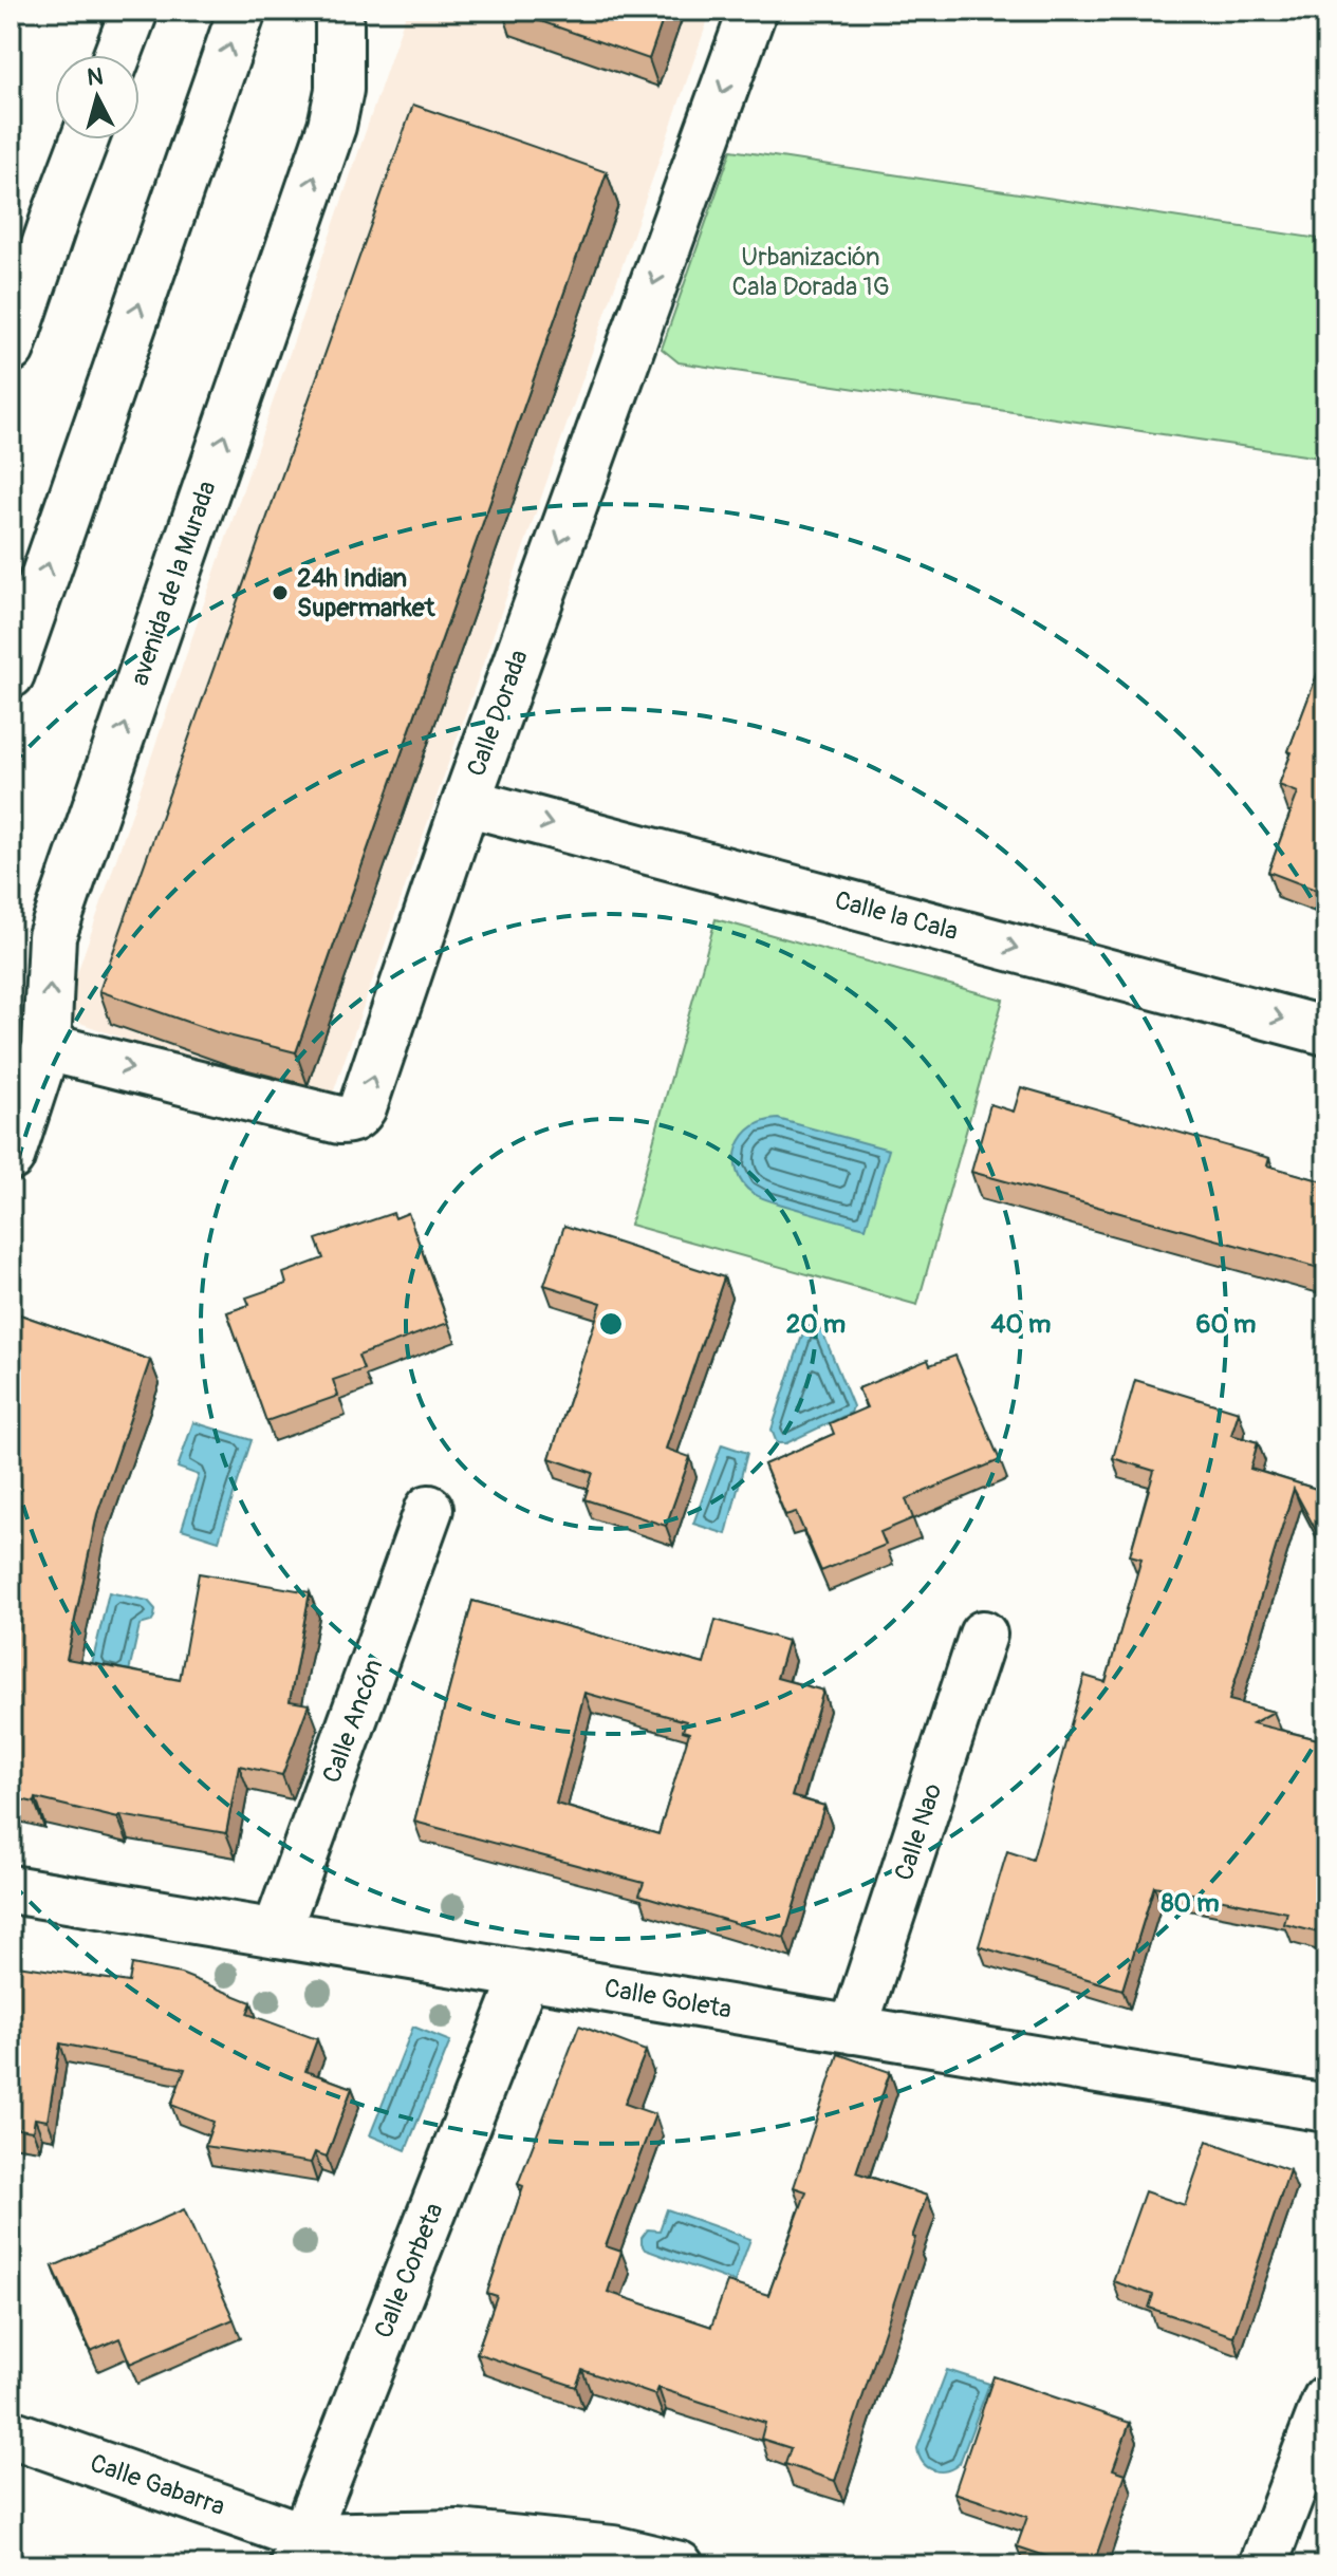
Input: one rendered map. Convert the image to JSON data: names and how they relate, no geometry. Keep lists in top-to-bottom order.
{
  "streets": {
    "main road": [
      "avenida de la Murada",
      "Calle Dorada",
      "Calle la Cala",
      "Calle Ancón",
      "Calle Nao",
      "Calle Goleta",
      "Calle Corbeta",
      "Calle Gabarra"
    ]
  },
  "crossings": [
    ["avenida de la Murada", "Calle Dorada"],
    ["Calle Dorada", "Calle la Cala"],
    ["Calle Ancón", "Calle Goleta"],
    ["Calle Nao", "Calle Goleta"],
    ["Calle Goleta", "Calle Corbeta"],
    ["Calle Corbeta", "Calle Gabarra"]
  ],
  "one_way": ["Calle la Cala"],
  "parks": ["Urbanización Cala Dorada 1G"],
  "places": ["24h Indian Supermarket"],
  "north": "top",
  "rings": [
    "20 m",
    "40 m",
    "60 m",
    "80 m"
  ]
}
